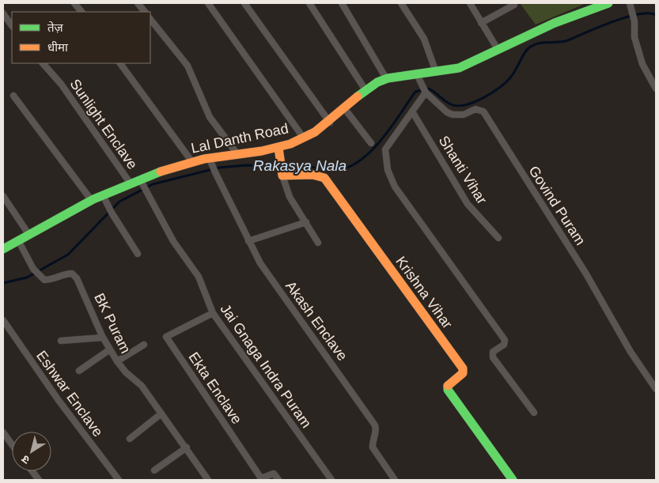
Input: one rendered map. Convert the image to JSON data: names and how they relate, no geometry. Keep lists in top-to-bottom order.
{
  "streets": {
    "street": [
      "Sunlight Enclave",
      "Lal Danth Road",
      "Shanti Vihar",
      "Govind Puram",
      "Krishna Vihar",
      "Akash Enclave",
      "BK Puram",
      "Jai Gnaga Indra Puram",
      "Ekta Enclave",
      "Eshwar Enclave"
    ]
  },
  "crossings": [
    ["Sunlight Enclave", "Lal Danth Road"],
    ["Lal Danth Road", "Govind Puram"],
    ["Lal Danth Road", "Akash Enclave"],
    ["Lal Danth Road", "BK Puram"],
    ["Lal Danth Road", "Jai Gnaga Indra Puram"],
    ["Jai Gnaga Indra Puram", "Ekta Enclave"]
  ],
  "water": ["Rakasya Nala"],
  "legend": ["तेज़", "धीमा"],
  "north": "bottom left"
}
